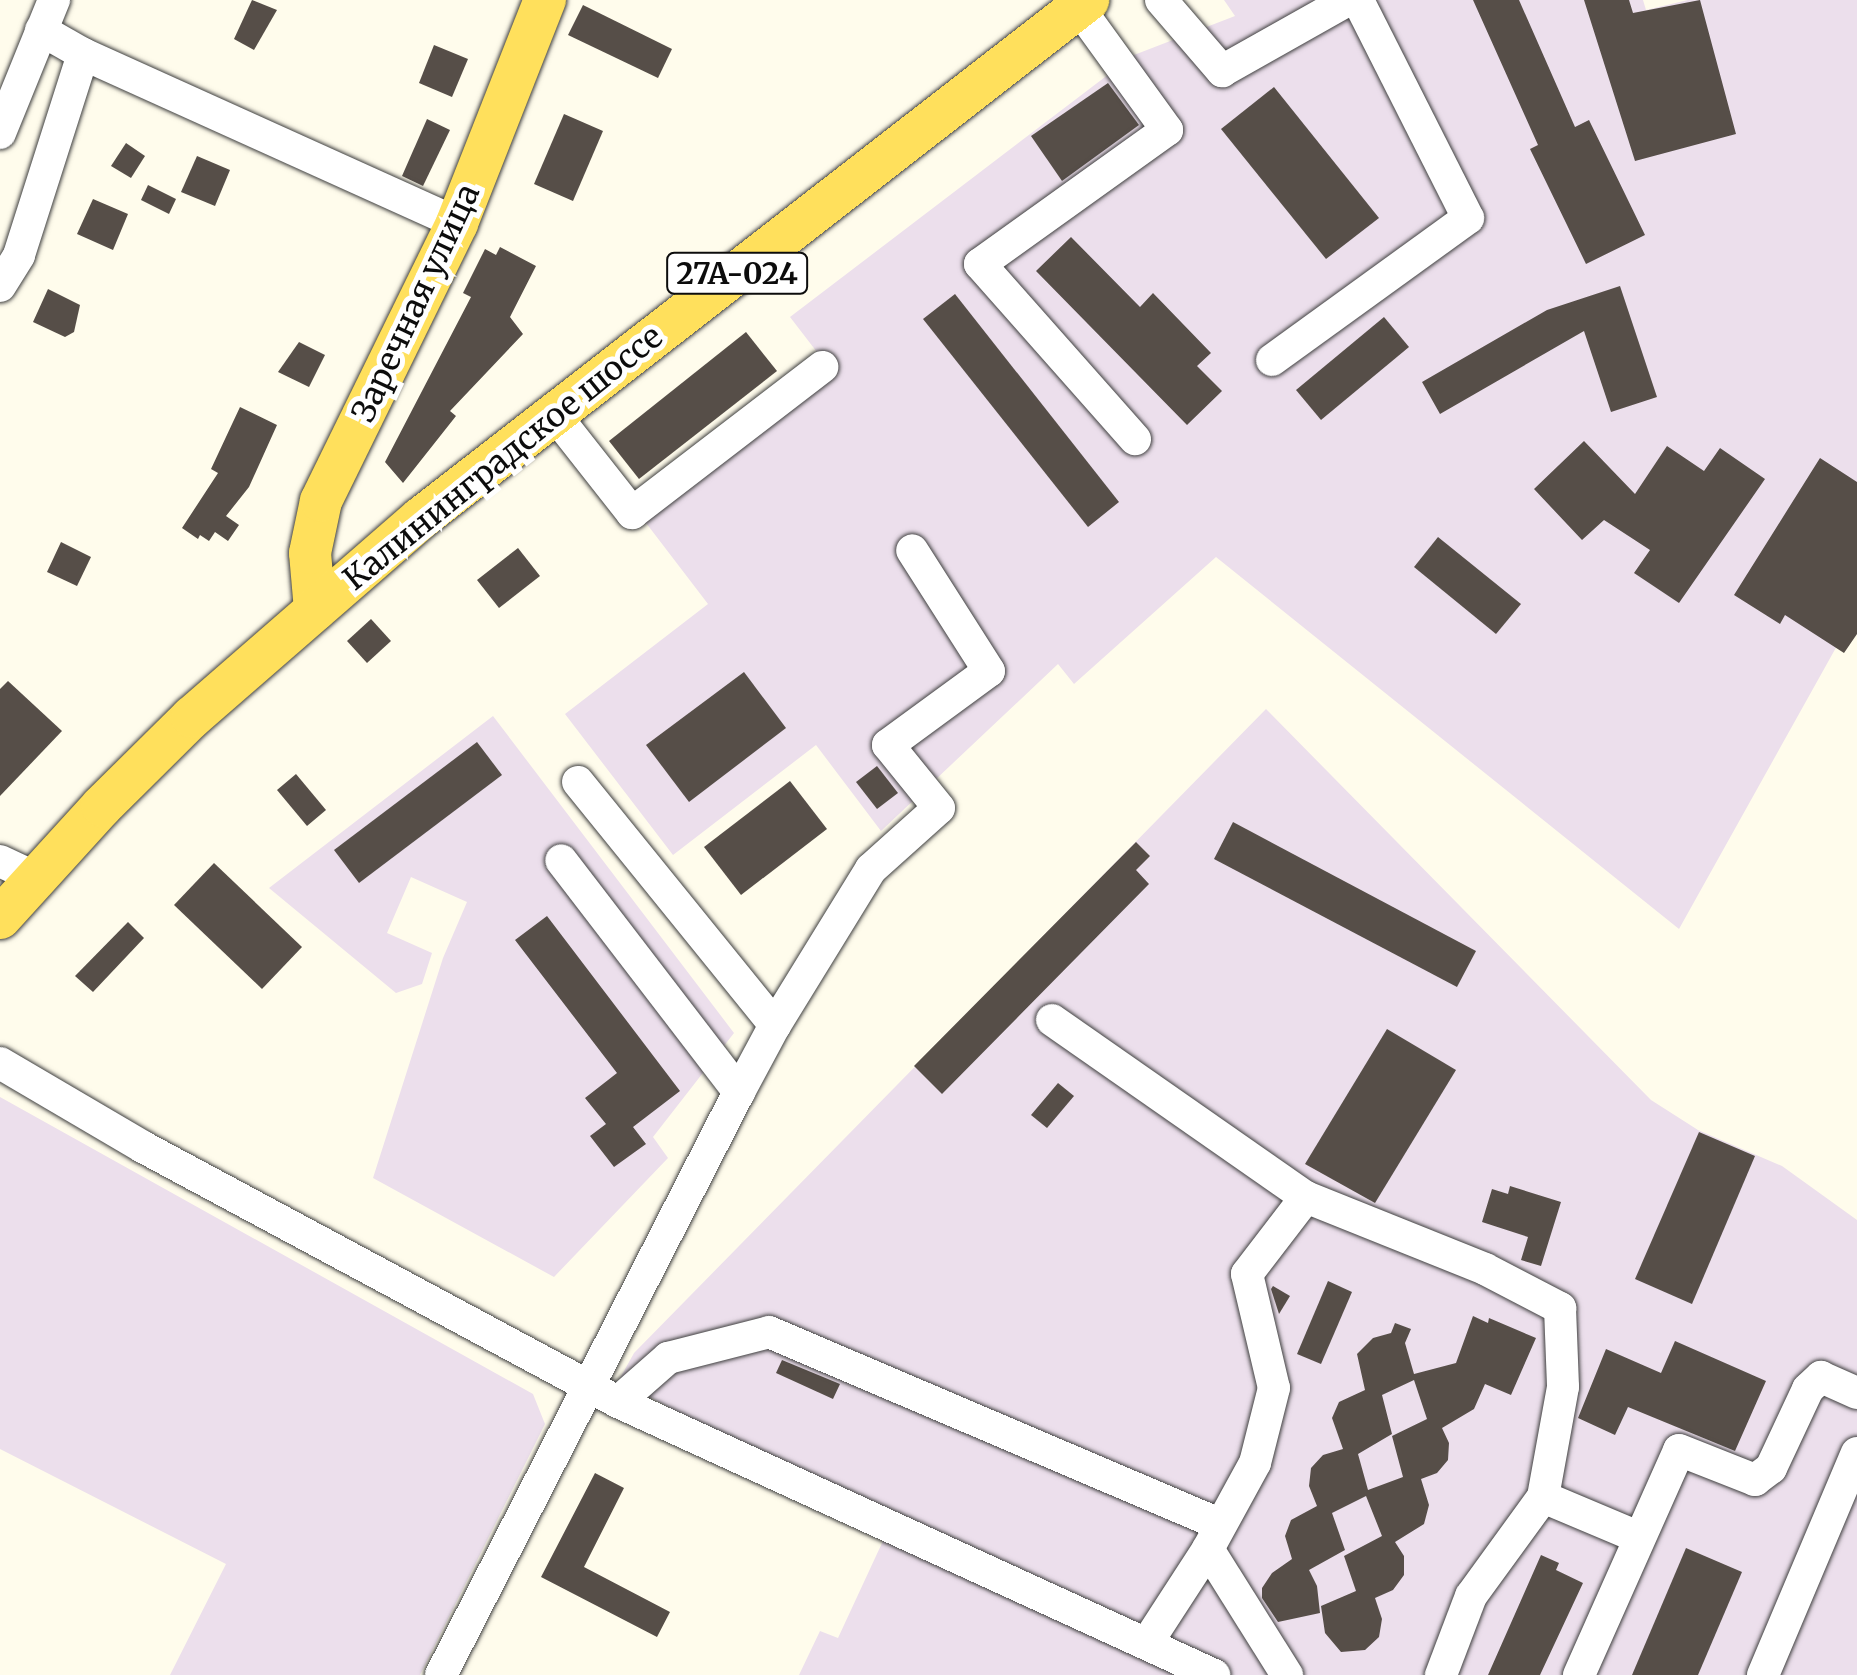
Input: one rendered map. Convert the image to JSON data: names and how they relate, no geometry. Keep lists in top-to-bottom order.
{
  "streets": {
    "main road": ["27А-024", "Заречная улица", "Калининградское шоссе"]
  },
  "crossings": [
    ["Заречная улица", "Калининградское шоссе"]
  ]
}
